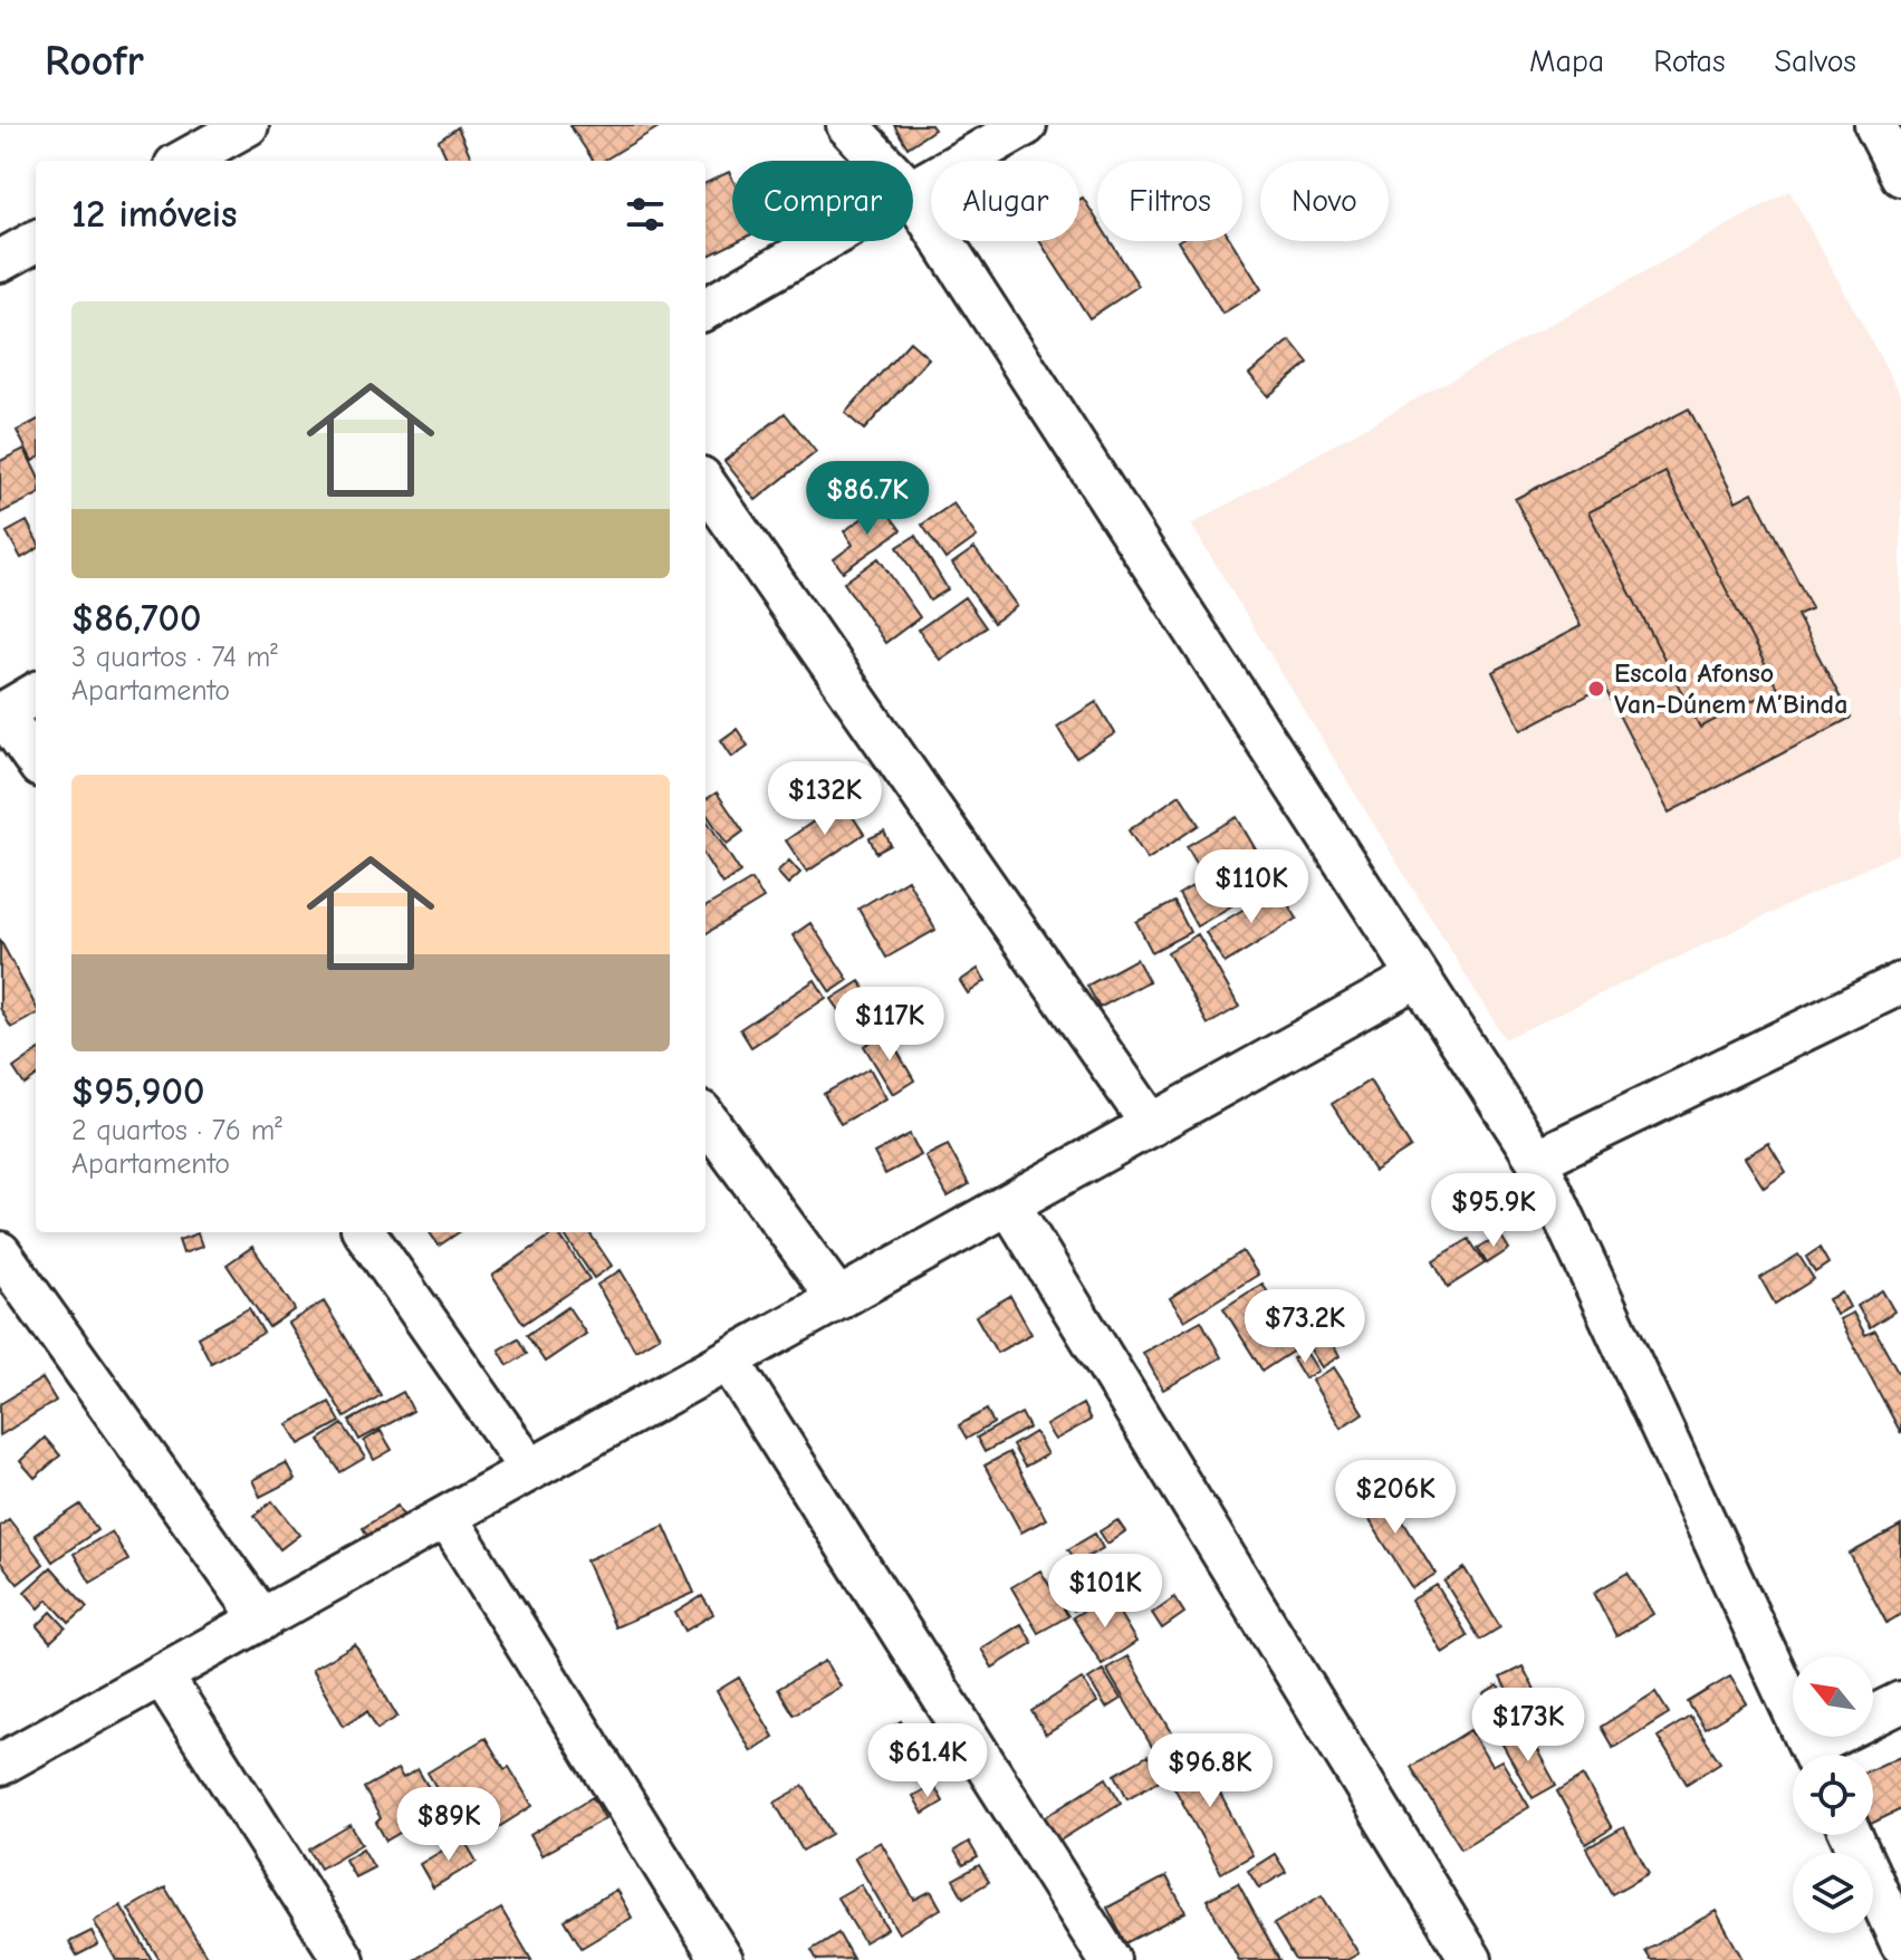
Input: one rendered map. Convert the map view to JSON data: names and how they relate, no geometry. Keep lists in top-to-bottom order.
{
  "places": ["Escola Afonso Van-Dúnem M’Binda"],
  "north": "top left",
  "page": {
    "header": "Roofr",
    "nav": ["Mapa", "Rotas", "Salvos"],
    "chip": [
      "Comprar",
      "Alugar",
      "Filtros",
      "Novo"
    ],
    "heading": "12 imóveis",
    "list": [
      {
        "name": "$86,700",
        "note": "3 quartos · 74 m² · Apartamento"
      },
      {
        "name": "$95,900",
        "note": "2 quartos · 76 m² · Apartamento"
      }
    ],
    "price": [
      "$86.7K",
      "$132K",
      "$110K",
      "$117K",
      "$95.9K",
      "$73.2K",
      "$206K",
      "$101K",
      "$173K",
      "$61.4K",
      "$96.8K",
      "$89K"
    ]
  }
}
